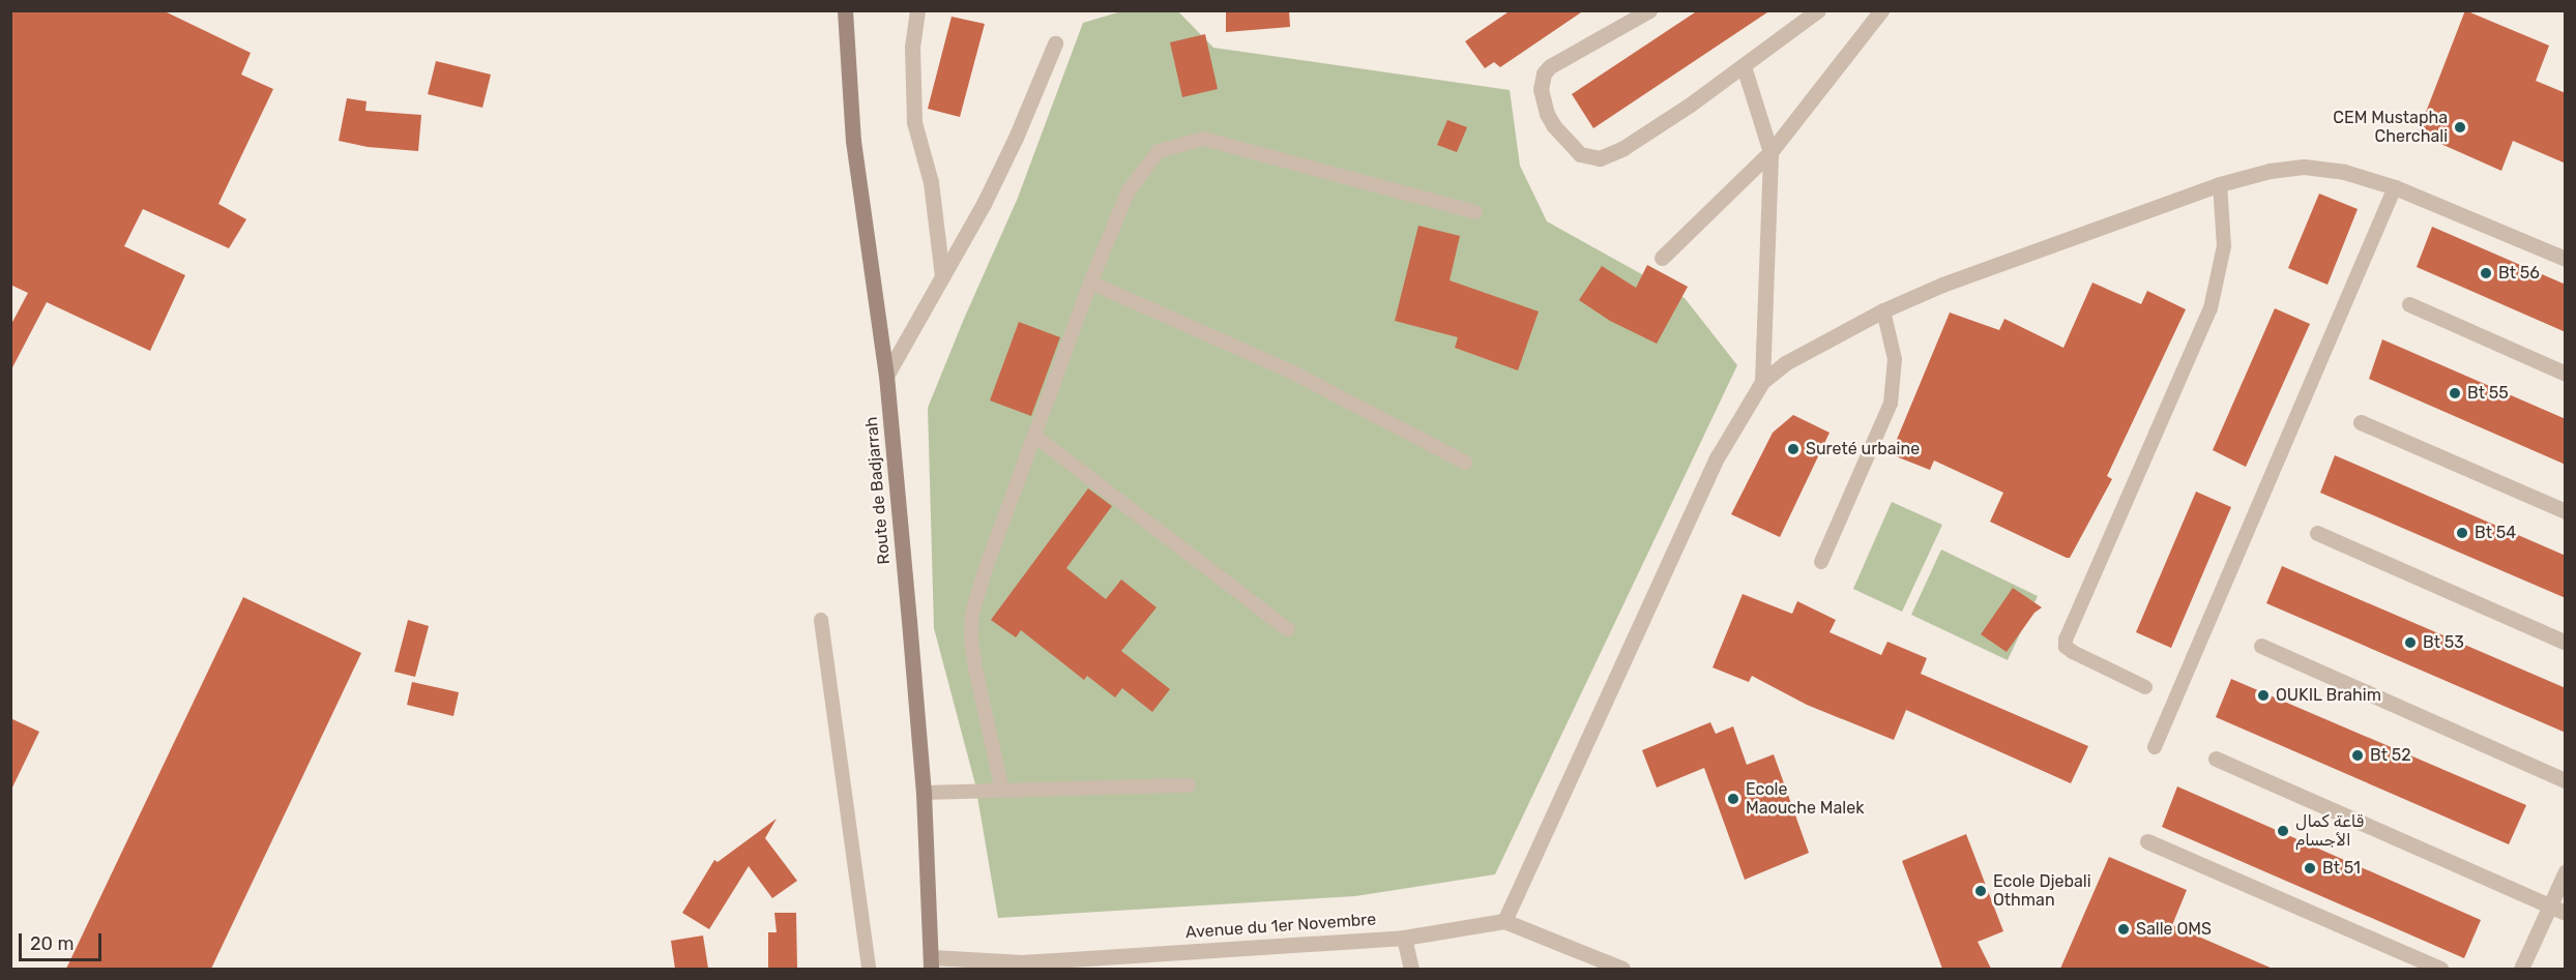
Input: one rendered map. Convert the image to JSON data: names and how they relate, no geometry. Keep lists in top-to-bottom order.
{
  "streets": {
    "main road": ["Route de Badjarrah"],
    "street": ["Avenue du 1er Novembre"]
  },
  "crossings": [
    ["Route de Badjarrah", "Avenue du 1er Novembre"]
  ],
  "places": [
    "CEM Mustapha Cherchali",
    "Bt 56",
    "Bt 55",
    "Sureté urbaine",
    "Bt 54",
    "Bt 53",
    "OUKIL Brahim",
    "Bt 52",
    "Ecole Maouche Malek",
    "قاعة كمال الأجسام",
    "Bt 51",
    "Ecole Djebali Othman",
    "Salle OMS"
  ],
  "scale_bar": "20 m"
}
